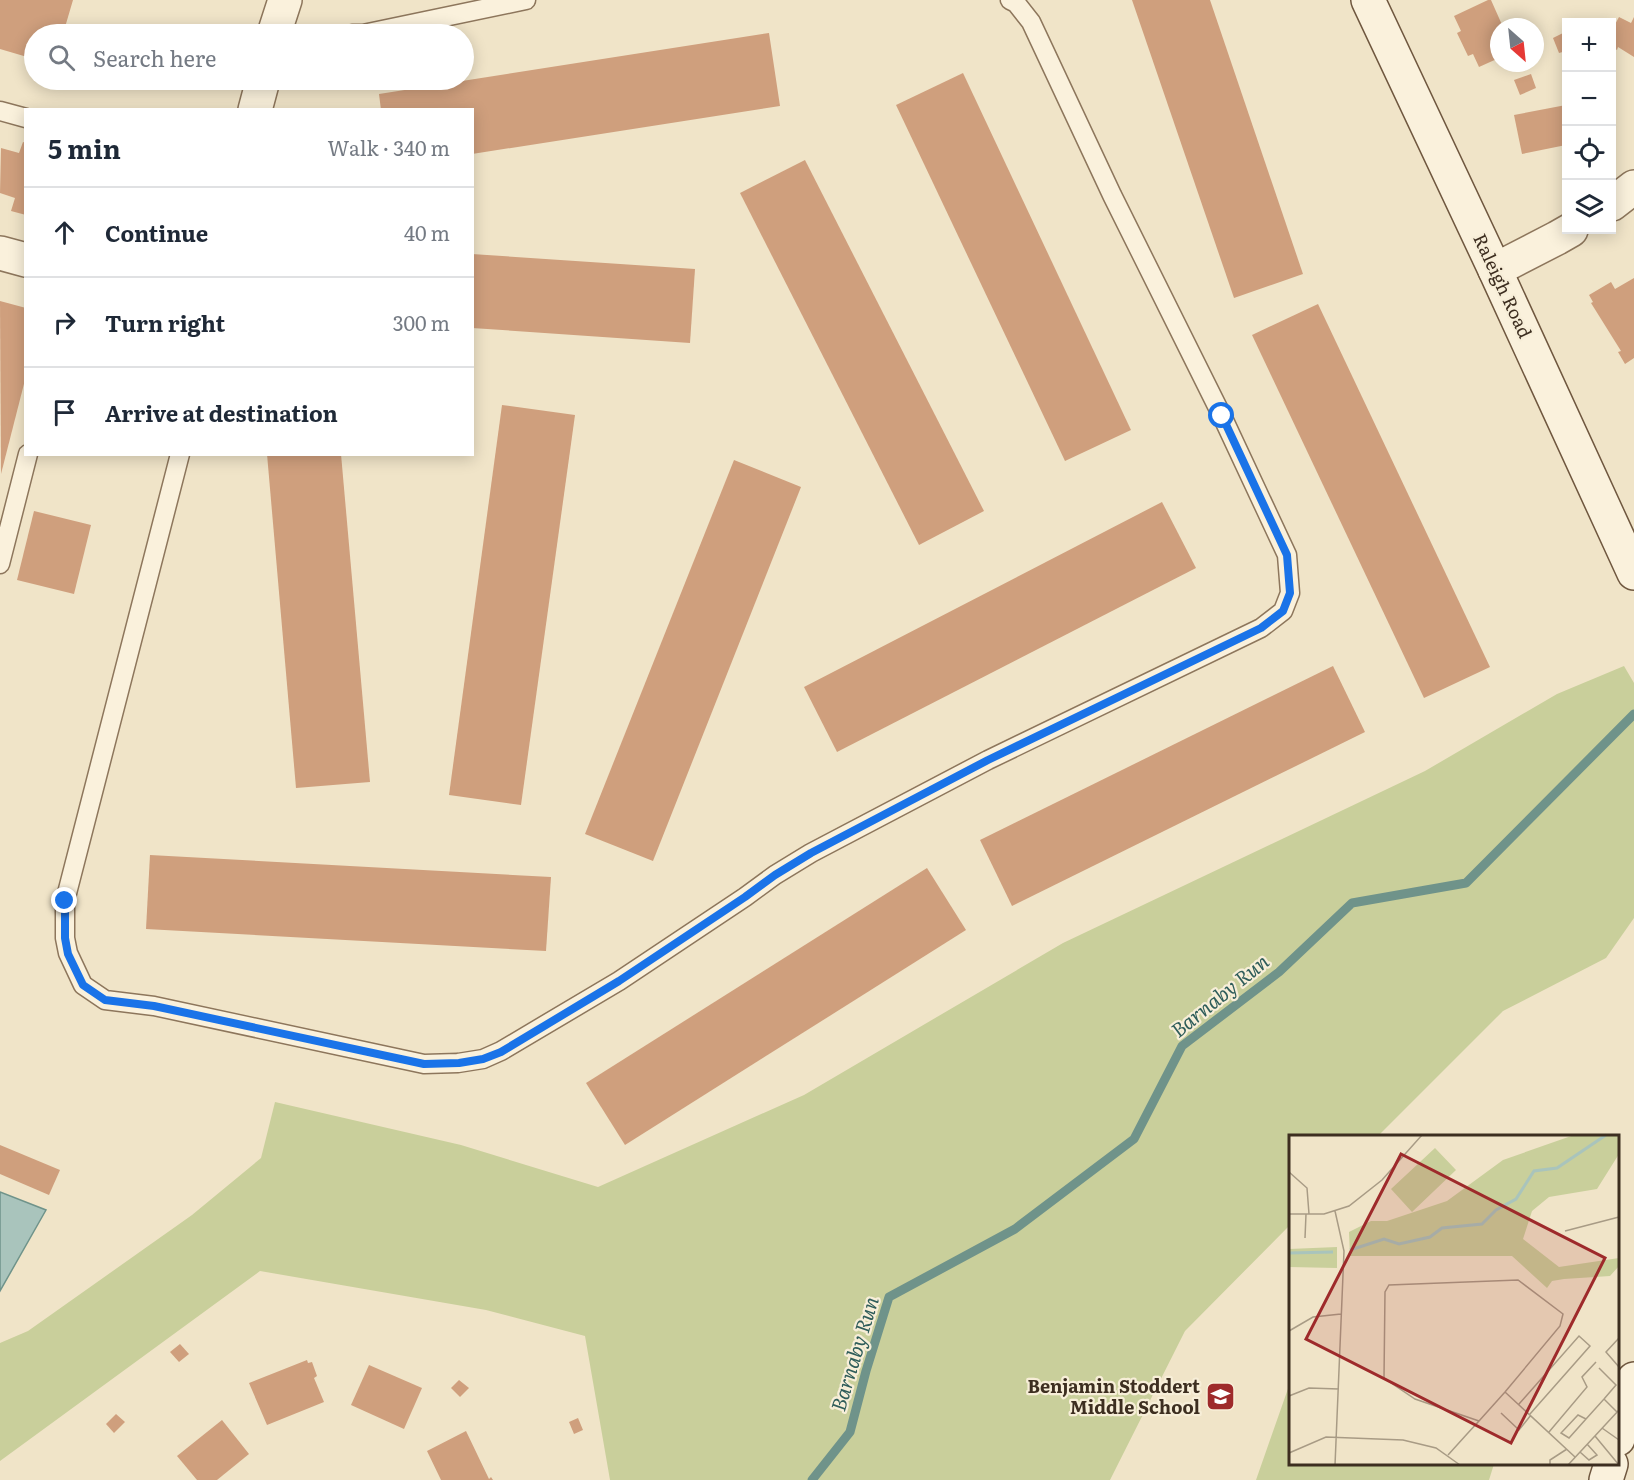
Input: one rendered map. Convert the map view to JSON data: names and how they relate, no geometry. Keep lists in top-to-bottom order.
{
  "streets": {
    "street": ["Raleigh Road"]
  },
  "water": ["Barnaby Run"],
  "places": {
    "school or university": ["Benjamin Stoddert Middle School"]
  },
  "north": "bottom right",
  "page": {
    "map_buttons": ["+", "−"],
    "search": "Search here",
    "heading": ["5 min", "Walk · 340 m"],
    "list": [
      ["Continue", "40 m"],
      ["Turn right", "300 m"],
      "Arrive at destination"
    ]
  }
}
